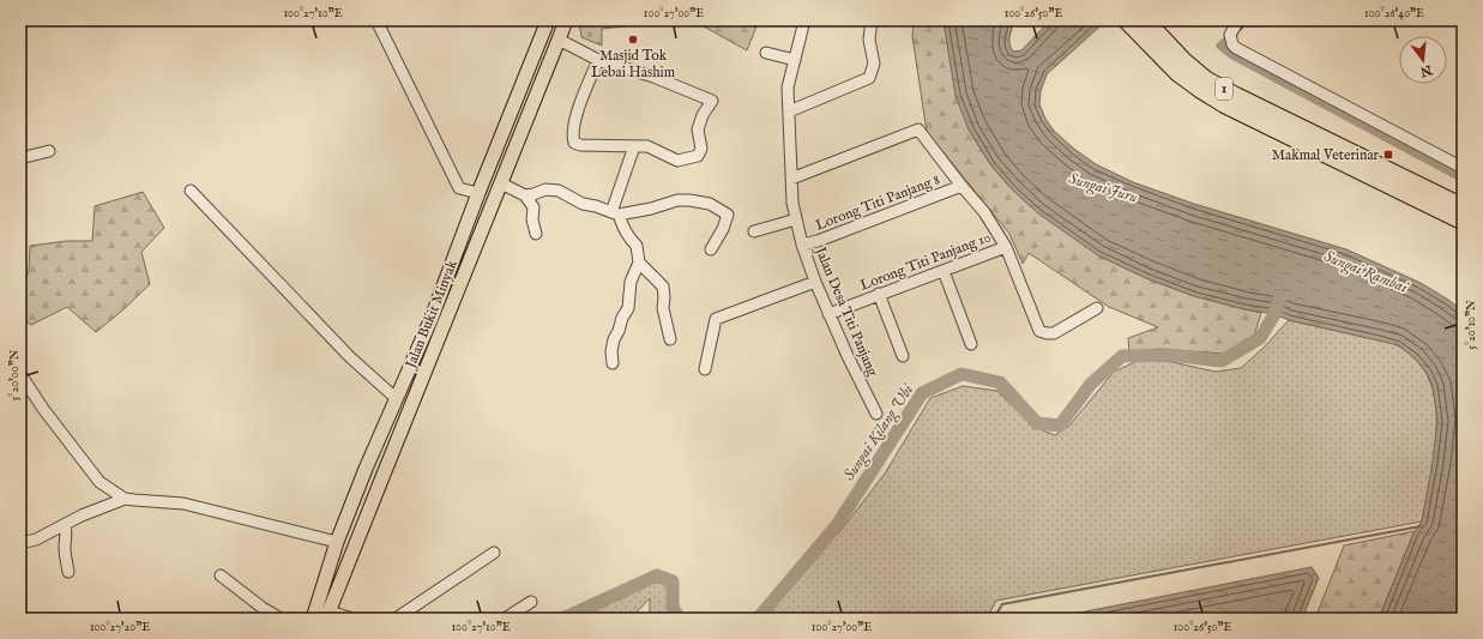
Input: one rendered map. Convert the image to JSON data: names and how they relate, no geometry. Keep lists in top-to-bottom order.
{
  "streets": {
    "highway": ["1"],
    "main road": ["Jalan Bukit Minyak"],
    "street": ["Lorong Titi Panjang 8", "Lorong Titi Panjang 10", "Jalan Desa Titi Panjang"]
  },
  "crossings": [
    ["Lorong Titi Panjang 8", "Jalan Desa Titi Panjang"],
    ["Lorong Titi Panjang 10", "Jalan Desa Titi Panjang"]
  ],
  "water": ["Sungai Juru", "Sungai Rambai", "Sungai Kilang Ubi"],
  "places": {
    "other": ["Masjid Tok Lebai Hashim"],
    "transit": ["Makmal Veterinar"]
  },
  "north": "bottom",
  "coordinates": [
    "100°27'10\"E",
    "100°27'00\"E",
    "100°26'50\"E",
    "100°26'40\"E",
    "5°20'10\"N",
    "5°20'00\"N",
    "100°27'20\"E"
  ]
}
